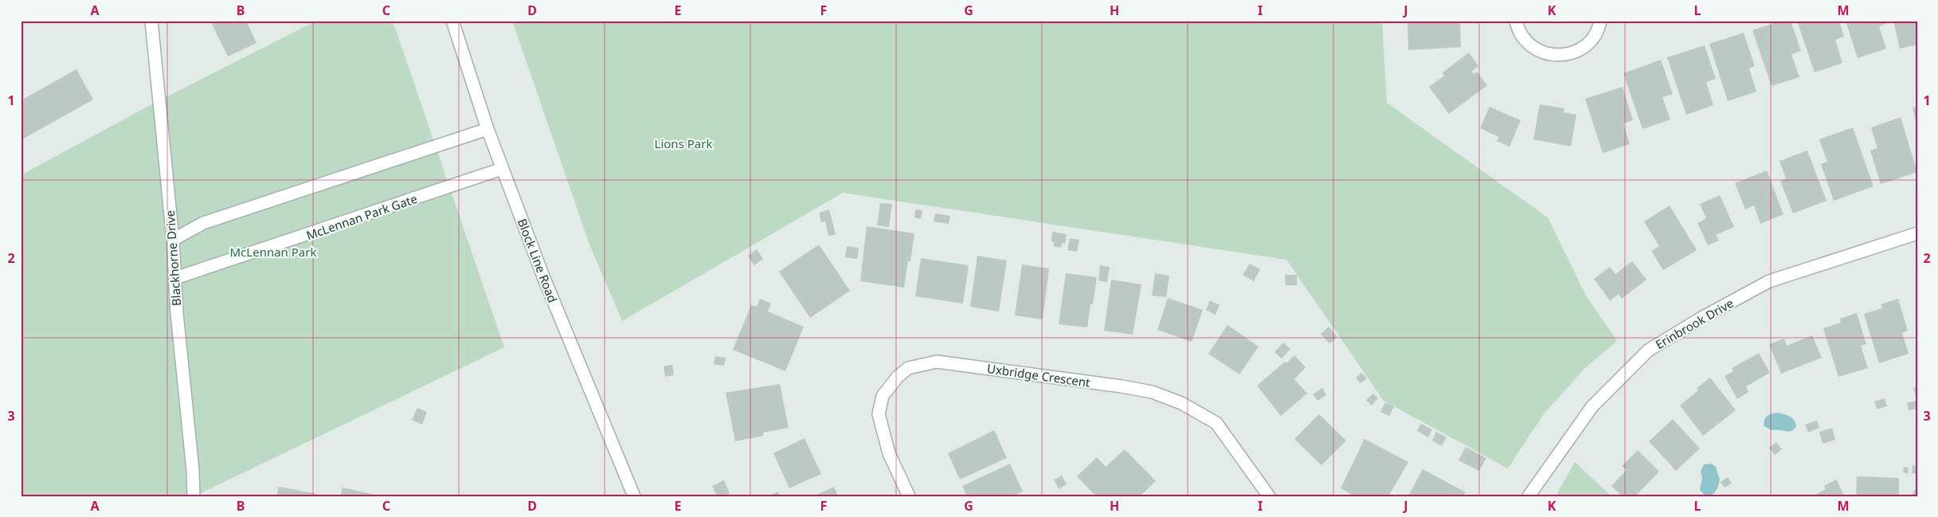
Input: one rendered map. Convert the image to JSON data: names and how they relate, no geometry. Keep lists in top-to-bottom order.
{
  "streets": {
    "street": [
      "McLennan Park Gate",
      "Blackhorne Drive",
      "Block Line Road",
      "Erinbrook Drive",
      "Uxbridge Crescent"
    ]
  },
  "crossings": [
    ["McLennan Park Gate", "Blackhorne Drive"],
    ["McLennan Park Gate", "Block Line Road"]
  ],
  "parks": ["Lions Park", "McLennan Park"],
  "grid": {
    "columns": [
      "A",
      "B",
      "C",
      "D",
      "E",
      "F",
      "G",
      "H",
      "I",
      "J",
      "K",
      "L",
      "M"
    ],
    "rows": ["1", "2", "3"]
  }
}
